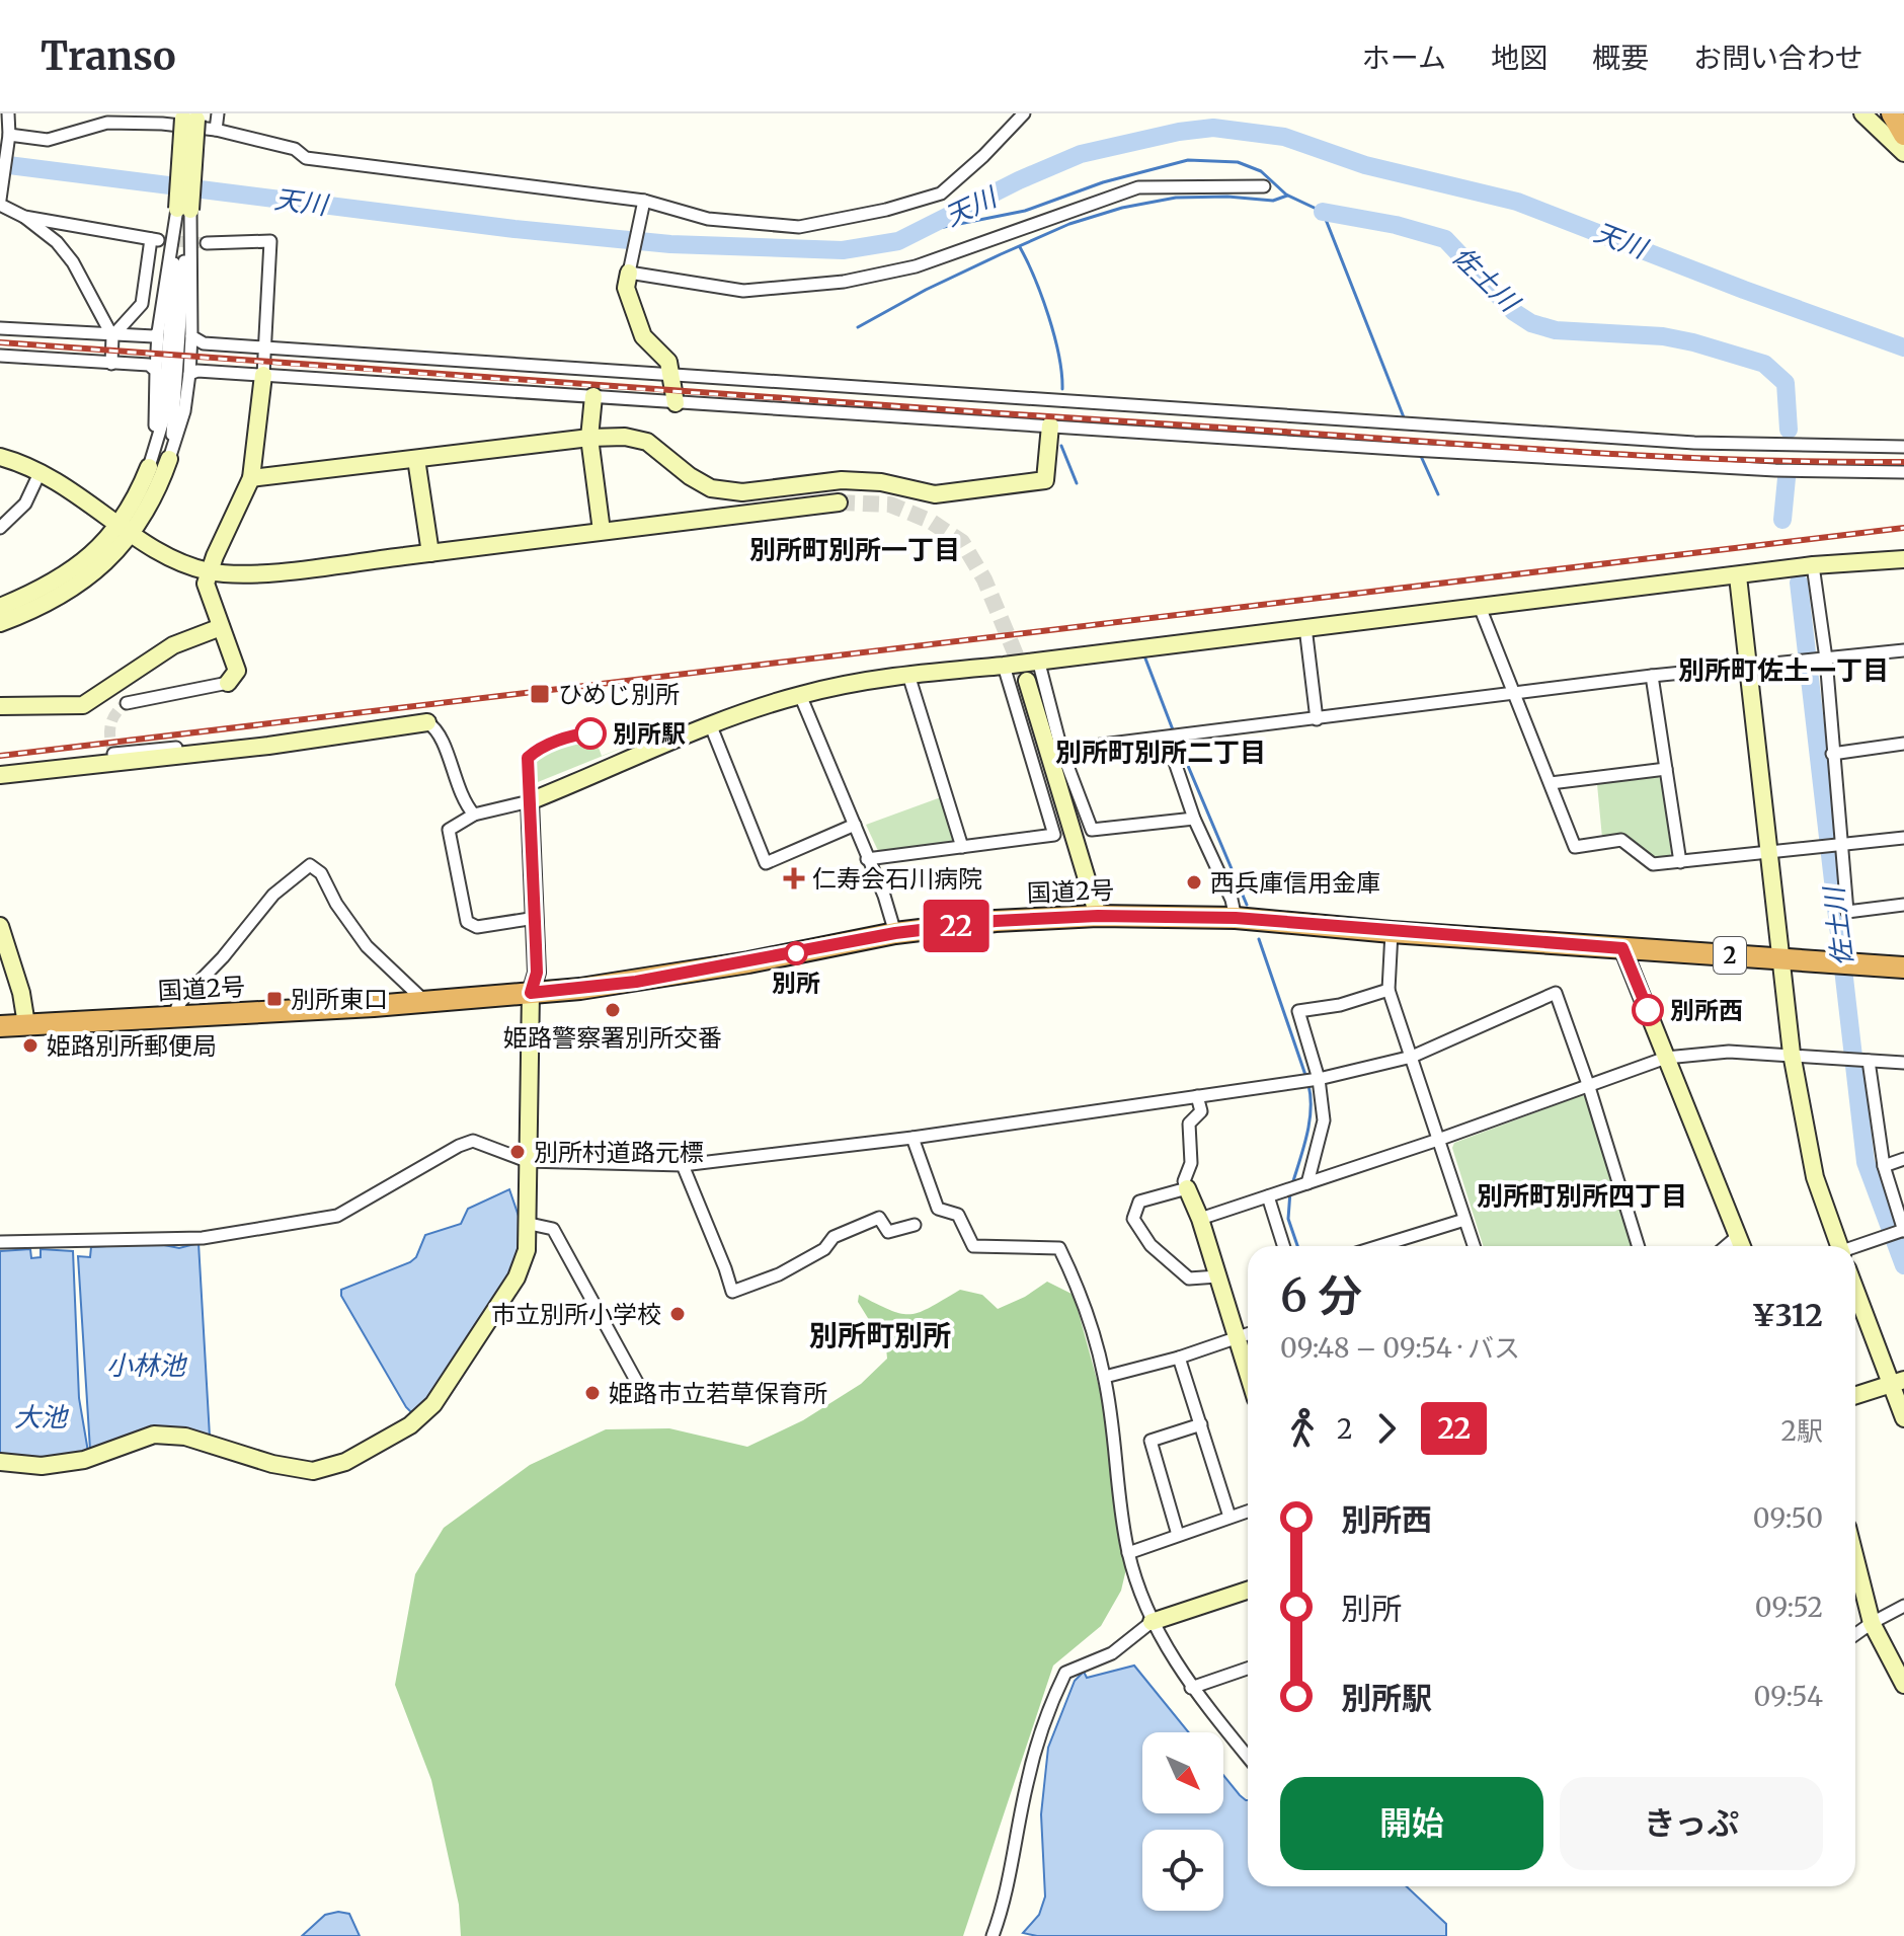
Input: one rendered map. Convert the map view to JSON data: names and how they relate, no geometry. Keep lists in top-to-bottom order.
{
  "streets": {
    "highway": ["国道2号", "2"]
  },
  "districts": [
    "別所町別所一丁目",
    "別所町佐土一丁目",
    "別所町別所二丁目",
    "別所町別所四丁目",
    "別所町別所"
  ],
  "water": [
    "天川",
    "佐土川",
    "小林池",
    "大池"
  ],
  "places": {
    "transit": ["ひめじ別所", "別所東口"],
    "other": [
      "別所駅",
      "西兵庫信用金庫",
      "別所",
      "姫路警察署別所交番",
      "別所西",
      "姫路別所郵便局",
      "別所村道路元標",
      "市立別所小学校",
      "姫路市立若草保育所"
    ],
    "health": ["仁寿会石川病院"]
  },
  "lines": ["bus line 22"],
  "north": "bottom right",
  "page": {
    "header": "Transo",
    "nav": [
      "ホーム",
      "地図",
      "概要",
      "お問い合わせ"
    ],
    "on_map": "22",
    "heading": ["6 分", "09:48 – 09:54 · バス", "¥312"],
    "legs": ["2", "22", "2駅"],
    "list": [
      {
        "name": "別所西",
        "value": "09:50"
      },
      {
        "name": "別所",
        "value": "09:52"
      },
      {
        "name": "別所駅",
        "value": "09:54"
      }
    ],
    "buttons": ["開始", "きっぷ"]
  }
}
